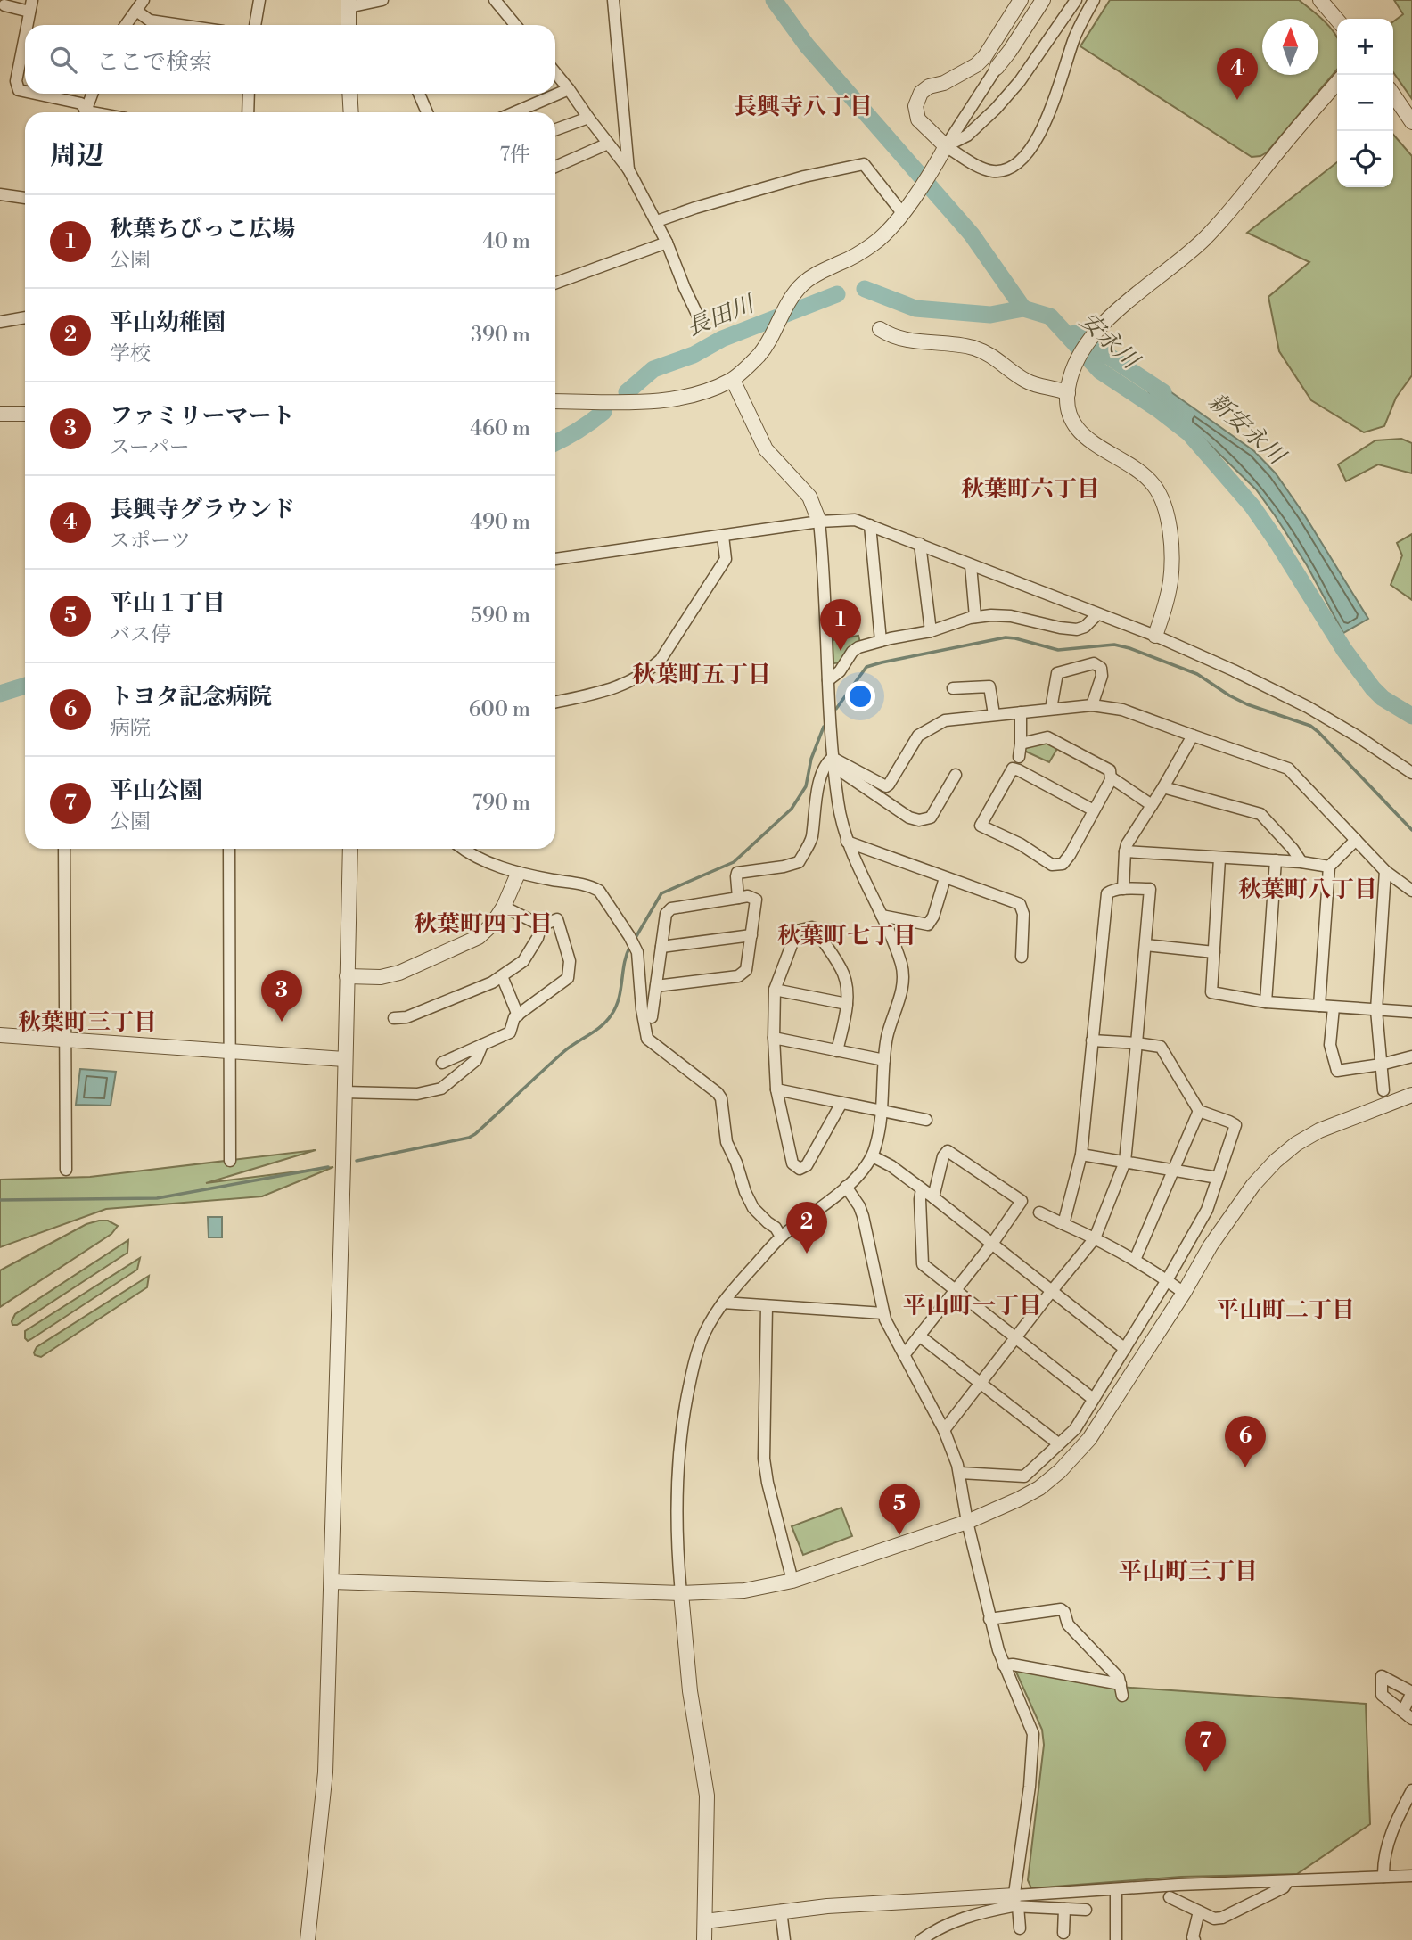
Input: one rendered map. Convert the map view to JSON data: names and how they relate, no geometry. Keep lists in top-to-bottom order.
{
  "districts": [
    "長興寺八丁目",
    "秋葉町六丁目",
    "秋葉町五丁目",
    "秋葉町八丁目",
    "秋葉町四丁目",
    "秋葉町七丁目",
    "秋葉町三丁目",
    "平山町一丁目",
    "平山町二丁目",
    "平山町三丁目"
  ],
  "water": ["長田川", "安永川", "新安永川"],
  "north": "top",
  "page": {
    "map_buttons": ["+", "−"],
    "search": "ここで検索",
    "pins": [
      "4",
      "1",
      "3",
      "2",
      "6",
      "5",
      "7"
    ],
    "heading": ["周辺", "7件"],
    "list": [
      {
        "mark": "1",
        "name": "秋葉ちびっこ広場",
        "note": "公園",
        "value": "40 m"
      },
      {
        "mark": "2",
        "name": "平山幼稚園",
        "note": "学校",
        "value": "390 m"
      },
      {
        "mark": "3",
        "name": "ファミリーマート",
        "note": "スーパー",
        "value": "460 m"
      },
      {
        "mark": "4",
        "name": "長興寺グラウンド",
        "note": "スポーツ",
        "value": "490 m"
      },
      {
        "mark": "5",
        "name": "平山１丁目",
        "note": "バス停",
        "value": "590 m"
      },
      {
        "mark": "6",
        "name": "トヨタ記念病院",
        "note": "病院",
        "value": "600 m"
      },
      {
        "mark": "7",
        "name": "平山公園",
        "note": "公園",
        "value": "790 m"
      }
    ]
  }
}
